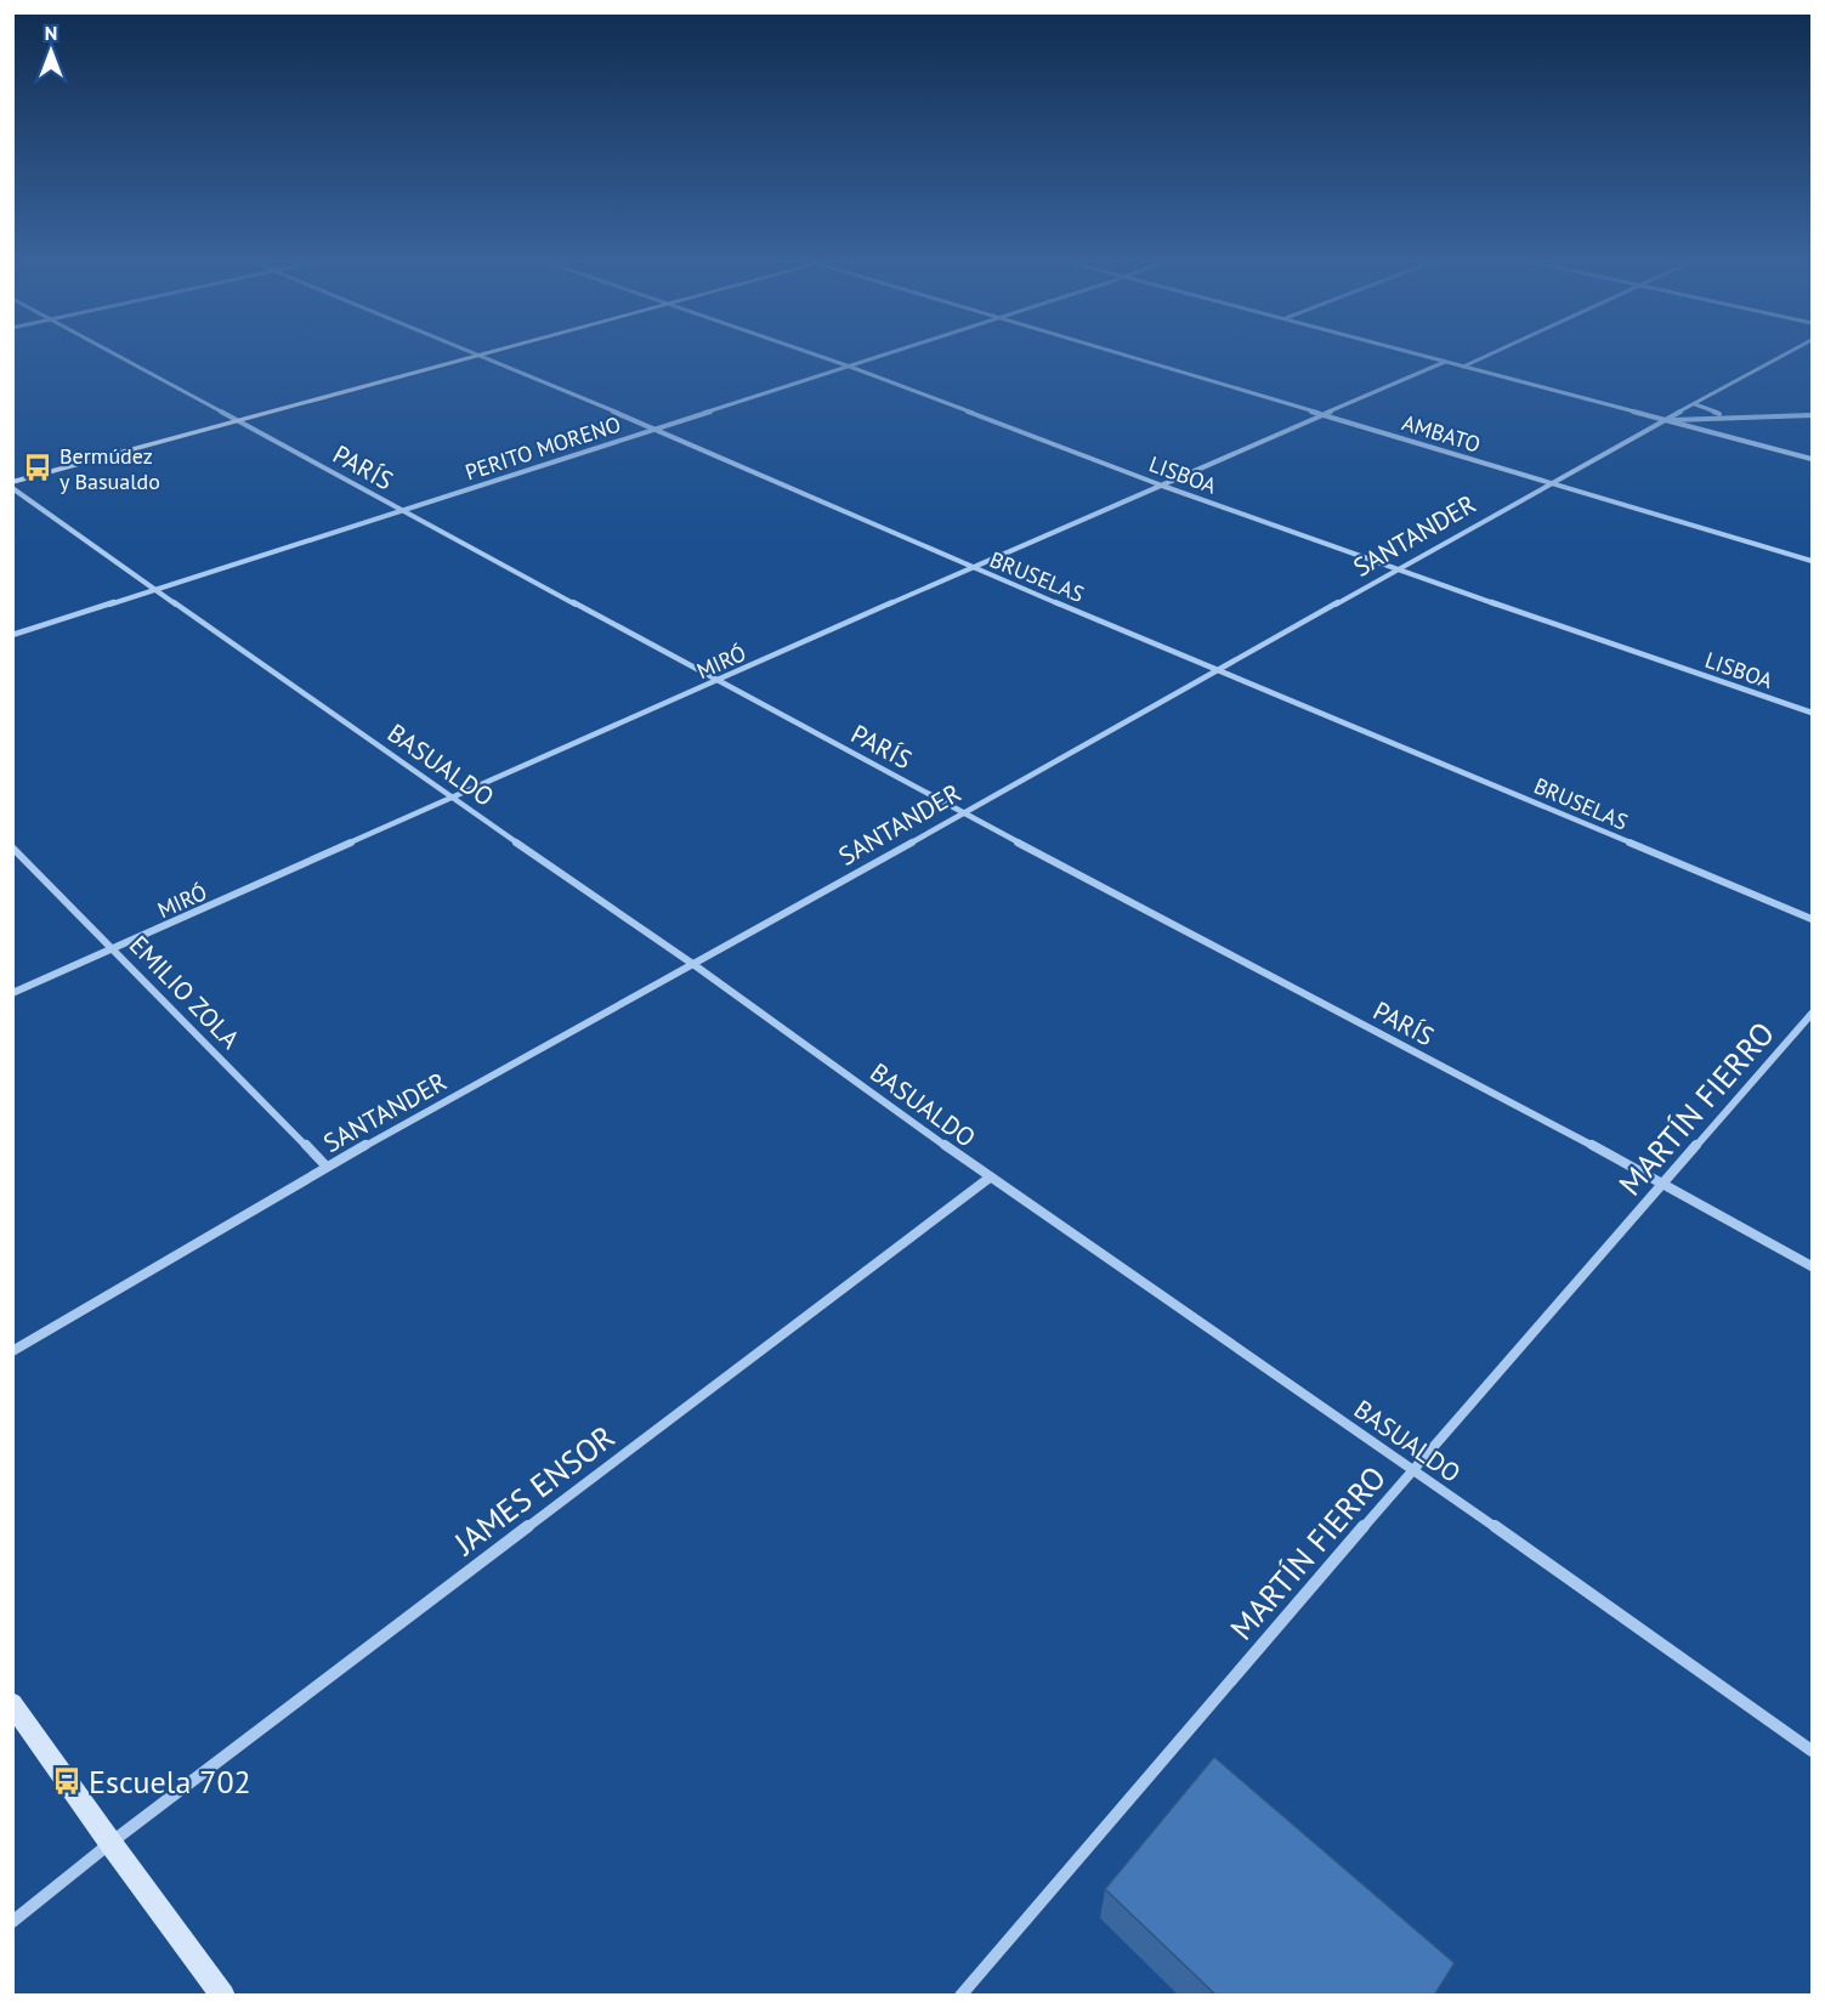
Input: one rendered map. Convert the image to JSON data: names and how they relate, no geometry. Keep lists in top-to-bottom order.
{
  "streets": {
    "street": [
      "AMBATO",
      "PERITO MORENO",
      "PARÍS",
      "LISBOA",
      "SANTANDER",
      "BRUSELAS",
      "MIRÓ",
      "BASUALDO",
      "EMILIO ZOLA",
      "MARTÍN FIERRO",
      "JAMES ENSOR"
    ]
  },
  "crossings": [
    ["AMBATO", "SANTANDER"],
    ["AMBATO", "MIRÓ"],
    ["PERITO MORENO", "PARÍS"],
    ["PERITO MORENO", "LISBOA"],
    ["PERITO MORENO", "BRUSELAS"],
    ["PERITO MORENO", "BASUALDO"],
    ["PARÍS", "SANTANDER"],
    ["PARÍS", "MIRÓ"],
    ["PARÍS", "MARTÍN FIERRO"],
    ["LISBOA", "SANTANDER"],
    ["LISBOA", "MIRÓ"],
    ["SANTANDER", "BRUSELAS"],
    ["SANTANDER", "BASUALDO"],
    ["SANTANDER", "EMILIO ZOLA"],
    ["BRUSELAS", "MIRÓ"],
    ["MIRÓ", "BASUALDO"],
    ["MIRÓ", "EMILIO ZOLA"],
    ["BASUALDO", "MARTÍN FIERRO"],
    ["BASUALDO", "JAMES ENSOR"]
  ],
  "places": {
    "bus stop": ["Bermúdez y Basualdo", "Escuela 702"]
  },
  "north": "top"
}
